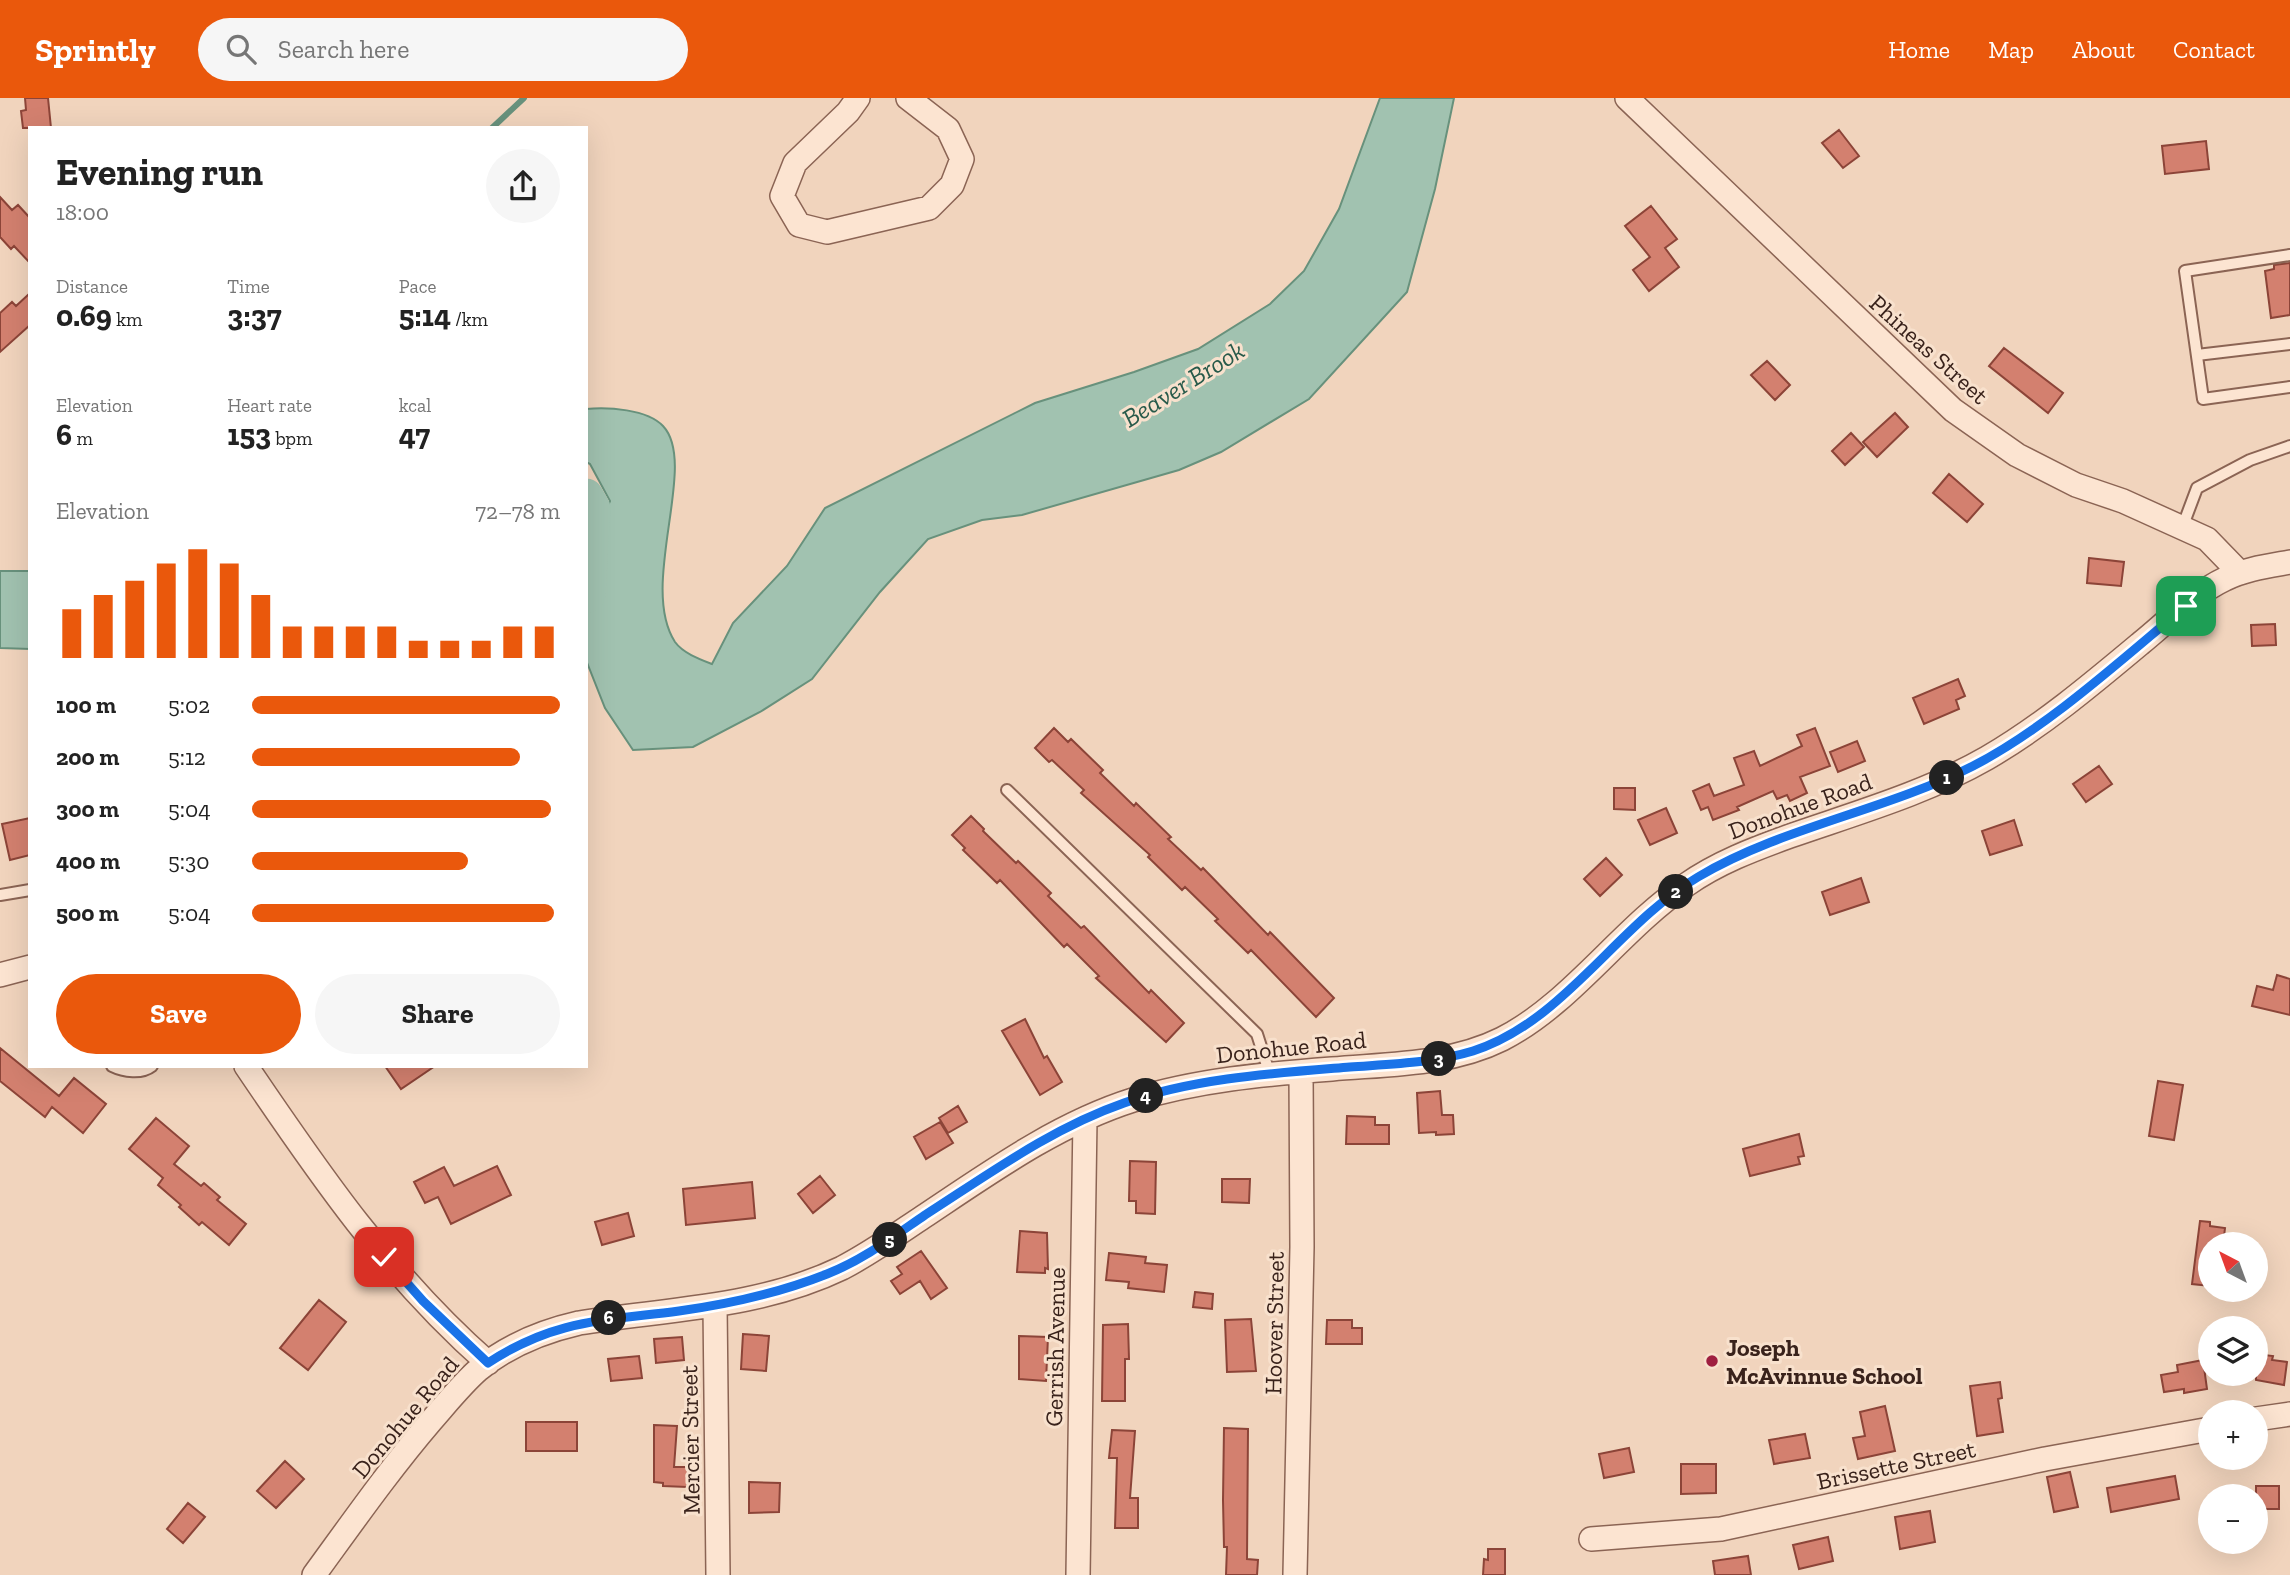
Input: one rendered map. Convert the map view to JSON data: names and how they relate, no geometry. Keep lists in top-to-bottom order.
{
  "streets": {
    "street": [
      "Phineas Street",
      "Donohue Road",
      "Hoover Street",
      "Gerrish Avenue",
      "Mercier Street",
      "Brissette Street"
    ]
  },
  "crossings": [
    ["Phineas Street", "Donohue Road"],
    ["Donohue Road", "Hoover Street"],
    ["Donohue Road", "Gerrish Avenue"],
    ["Donohue Road", "Mercier Street"]
  ],
  "water": ["Beaver Brook"],
  "places": ["Joseph McAvinnue School"],
  "north": "top left",
  "page": {
    "header": "Sprintly",
    "search": "Search here",
    "nav": [
      "Home",
      "Map",
      "About",
      "Contact"
    ],
    "heading": ["Evening run", "18:00"],
    "stats": [
      ["Distance", "0.69 km"],
      ["Time", "3:37"],
      ["Pace", "5:14 /km"],
      ["Elevation", "6 m"],
      ["Heart rate", "153 bpm"],
      ["kcal", "47"]
    ],
    "chart": ["Elevation", "72–78 m"],
    "list": [
      {
        "name": "100 m",
        "note": "5:02"
      },
      {
        "name": "200 m",
        "note": "5:12"
      },
      {
        "name": "300 m",
        "note": "5:04"
      },
      {
        "name": "400 m",
        "note": "5:30"
      },
      {
        "name": "500 m",
        "note": "5:04"
      }
    ],
    "pins": [
      "1",
      "2",
      "3",
      "4",
      "5",
      "6"
    ],
    "buttons": ["Save", "Share"],
    "map_buttons": ["+", "−"]
  }
}
